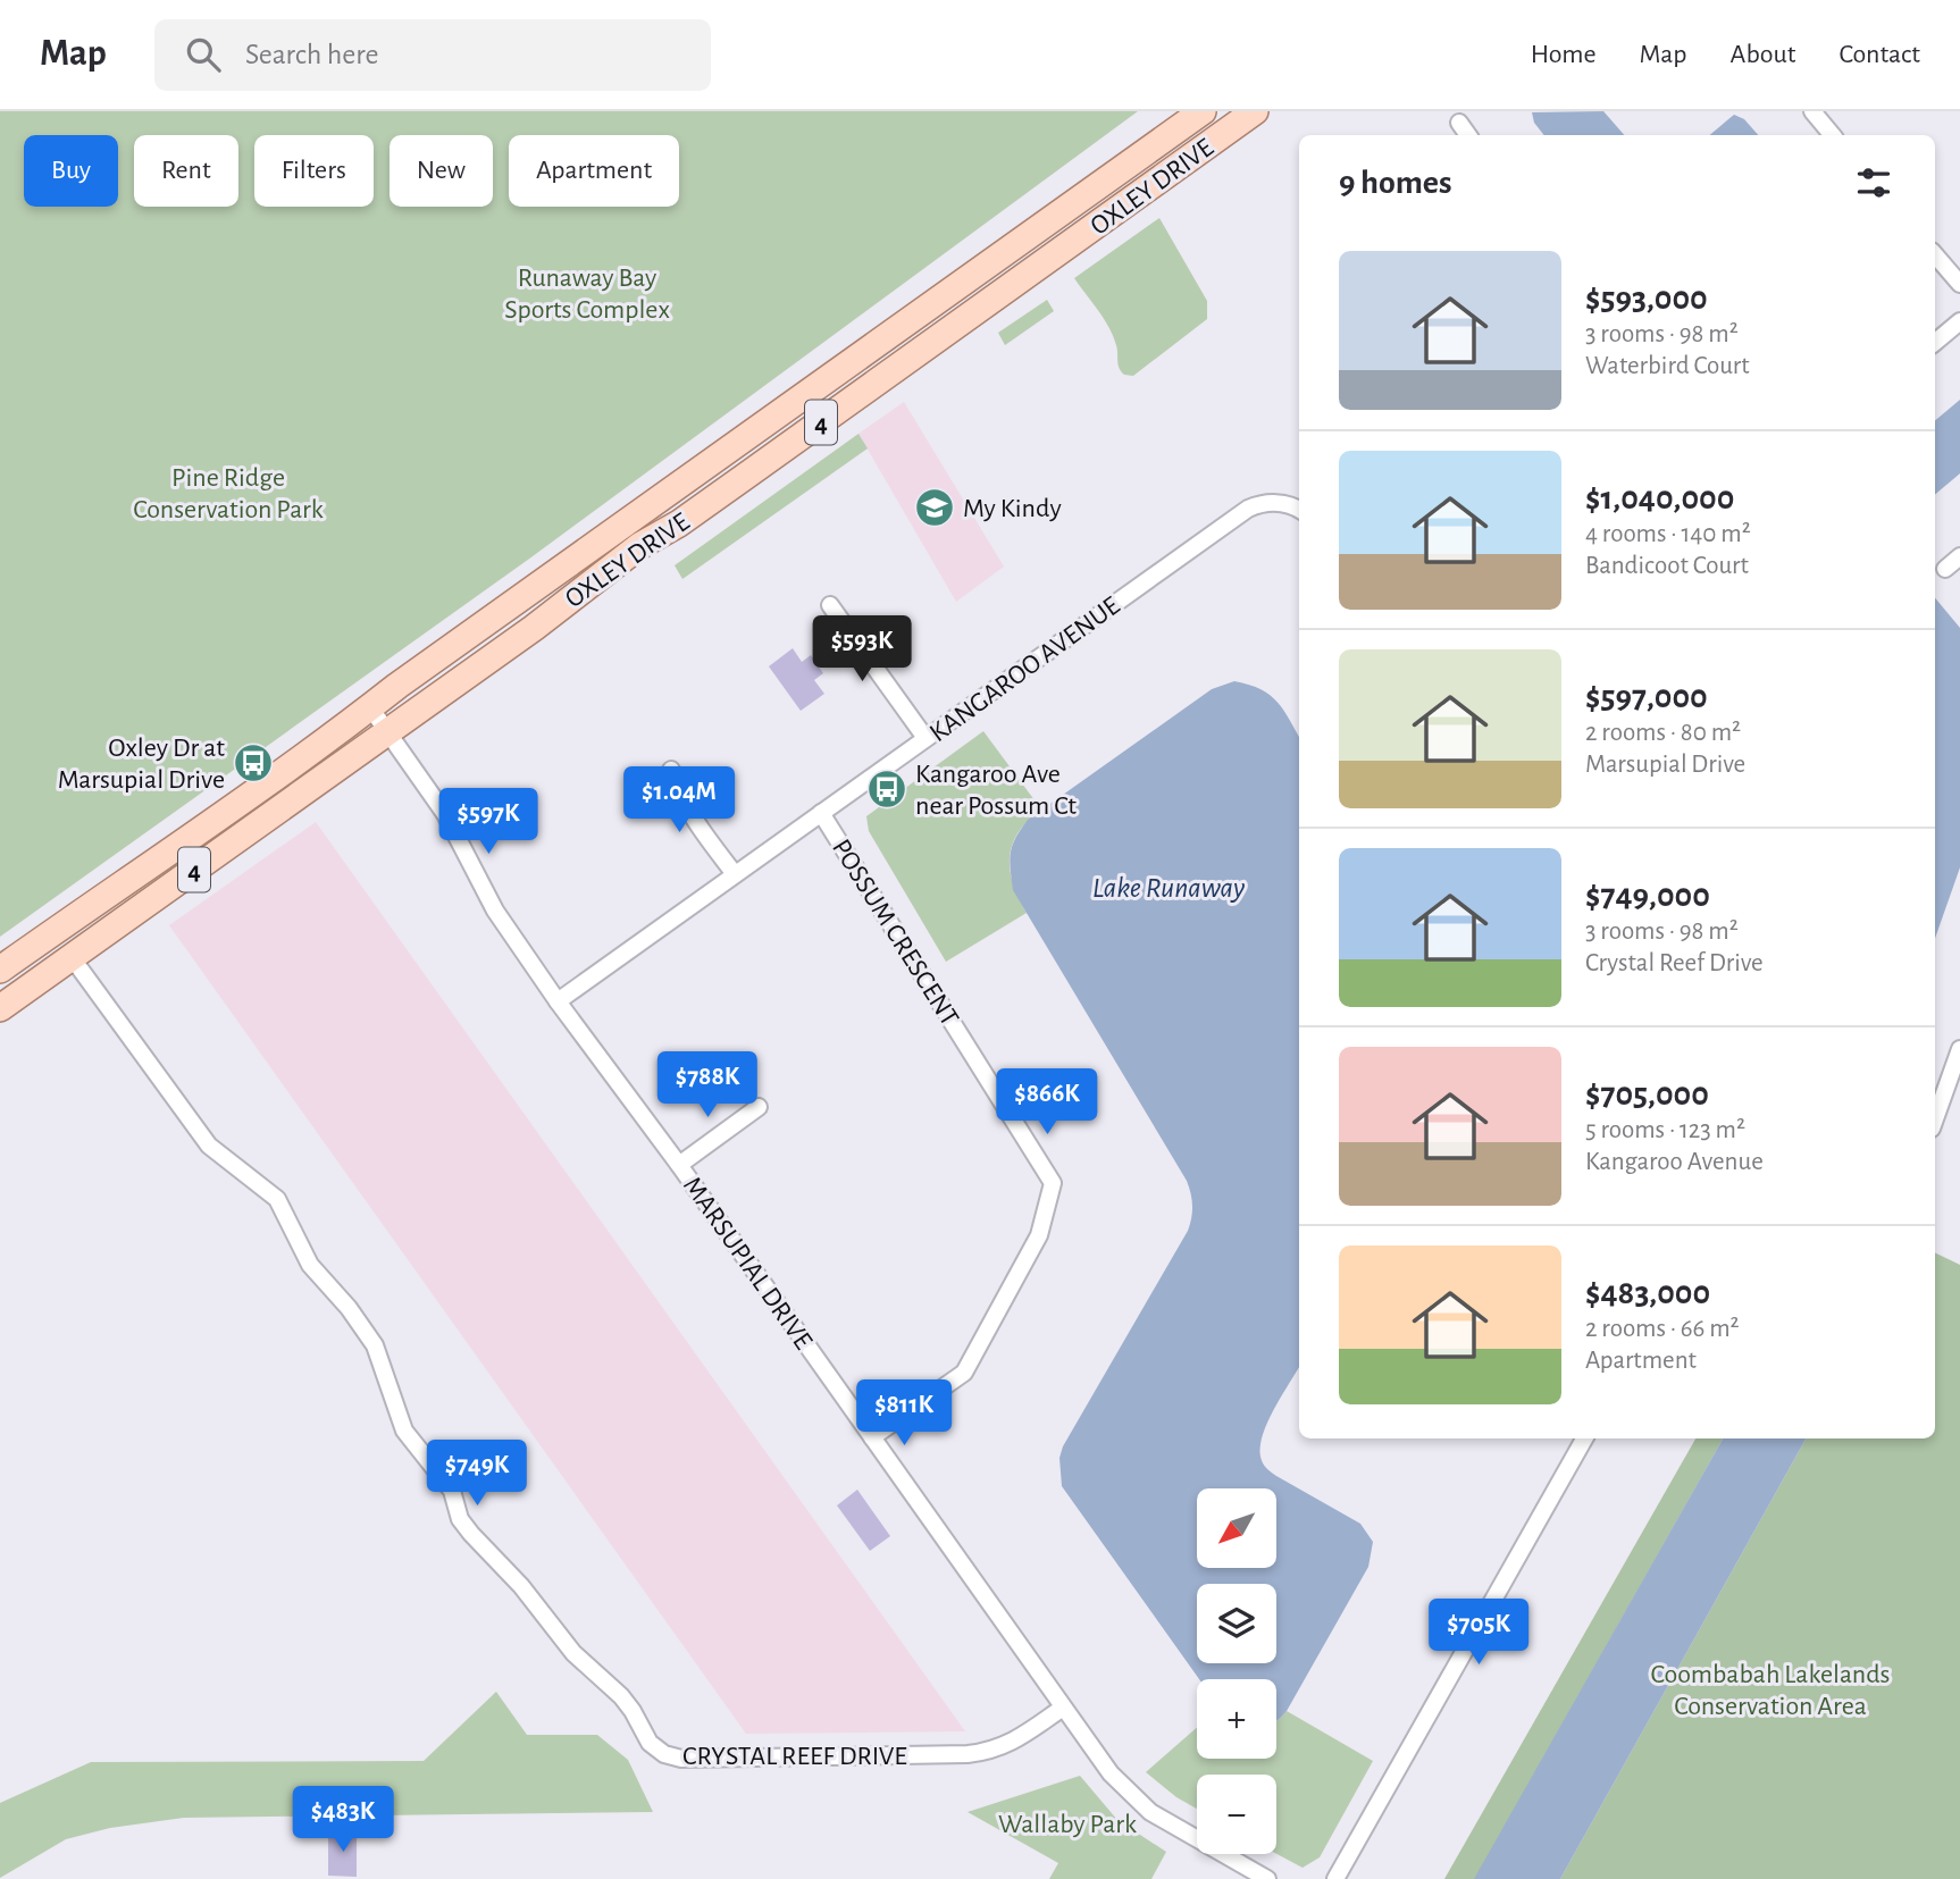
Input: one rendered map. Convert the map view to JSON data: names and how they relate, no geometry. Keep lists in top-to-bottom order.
{
  "streets": {
    "main road": ["OXLEY DRIVE", "4"],
    "street": [
      "KANGAROO AVENUE",
      "POSSUM CRESCENT",
      "MARSUPIAL DRIVE",
      "CRYSTAL REEF DRIVE"
    ]
  },
  "crossings": [
    ["OXLEY DRIVE", "MARSUPIAL DRIVE"],
    ["OXLEY DRIVE", "CRYSTAL REEF DRIVE"],
    ["KANGAROO AVENUE", "POSSUM CRESCENT"],
    ["KANGAROO AVENUE", "MARSUPIAL DRIVE"],
    ["POSSUM CRESCENT", "MARSUPIAL DRIVE"],
    ["MARSUPIAL DRIVE", "CRYSTAL REEF DRIVE"]
  ],
  "water": ["Lake Runaway"],
  "parks": [
    "Runaway Bay Sports Complex",
    "Pine Ridge Conservation Park",
    "Coombabah Lakelands Conservation Area",
    "Wallaby Park"
  ],
  "places": {
    "school or university": ["My Kindy"],
    "bus stop": ["Oxley Dr at Marsupial Drive", "Kangaroo Ave near Possum Ct"]
  },
  "north": "bottom left",
  "page": {
    "header": "Map",
    "search": "Search here",
    "nav": [
      "Home",
      "Map",
      "About",
      "Contact"
    ],
    "chip": [
      "Buy",
      "Rent",
      "Filters",
      "New",
      "Apartment"
    ],
    "heading": "9 homes",
    "list": [
      {
        "name": "$593,000",
        "note": "3 rooms · 98 m² · Waterbird Court"
      },
      {
        "name": "$1,040,000",
        "note": "4 rooms · 140 m² · Bandicoot Court"
      },
      {
        "name": "$597,000",
        "note": "2 rooms · 80 m² · Marsupial Drive"
      },
      {
        "name": "$749,000",
        "note": "3 rooms · 98 m² · Crystal Reef Drive"
      },
      {
        "name": "$705,000",
        "note": "5 rooms · 123 m² · Kangaroo Avenue"
      },
      {
        "name": "$483,000",
        "note": "2 rooms · 66 m² · Apartment"
      }
    ],
    "price": [
      "$593K",
      "$1.04M",
      "$597K",
      "$788K",
      "$866K",
      "$811K",
      "$749K",
      "$705K",
      "$483K"
    ],
    "map_buttons": ["+", "−"]
  }
}
